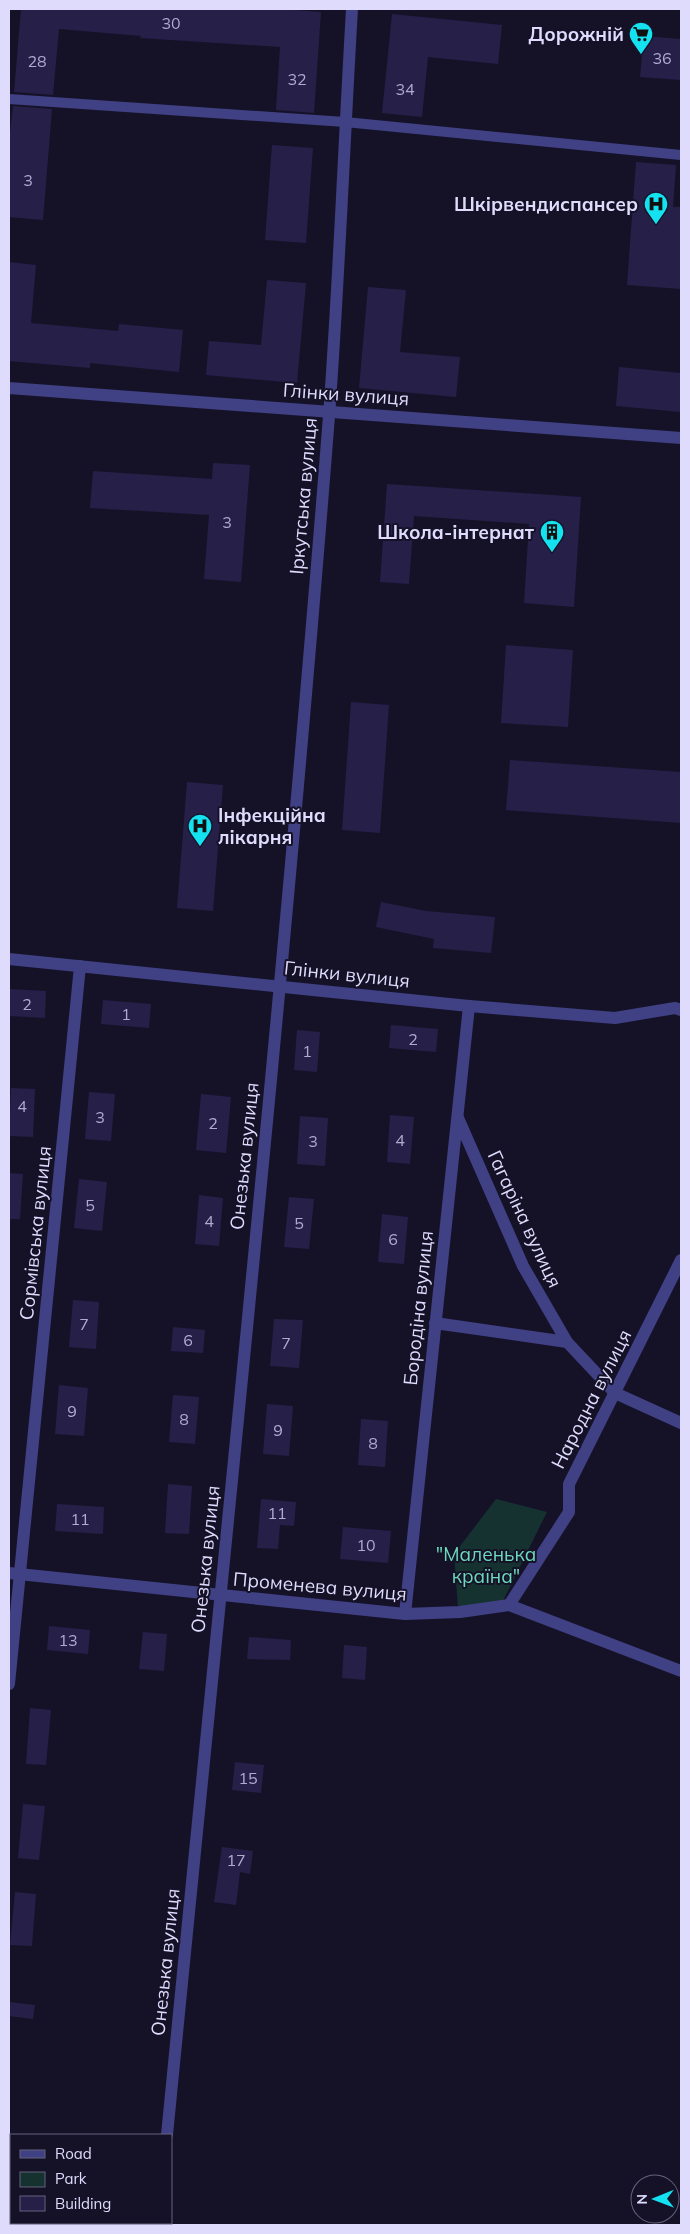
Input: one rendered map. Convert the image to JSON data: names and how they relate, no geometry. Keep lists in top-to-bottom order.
{
  "streets": {
    "street": [
      "Глінки вулиця",
      "Іркутська вулиця",
      "Онезька вулиця",
      "Гагаріна вулиця",
      "Сормівська вулиця",
      "Бородіна вулиця",
      "Народна вулиця",
      "Променева вулиця"
    ]
  },
  "crossings": [
    ["Глінки вулиця", "Іркутська вулиця"],
    ["Глінки вулиця", "Онезька вулиця"],
    ["Глінки вулиця", "Сормівська вулиця"],
    ["Глінки вулиця", "Бородіна вулиця"],
    ["Іркутська вулиця", "Онезька вулиця"],
    ["Онезька вулиця", "Променева вулиця"],
    ["Гагаріна вулиця", "Бородіна вулиця"],
    ["Гагаріна вулиця", "Народна вулиця"],
    ["Сормівська вулиця", "Променева вулиця"],
    ["Бородіна вулиця", "Променева вулиця"],
    ["Народна вулиця", "Променева вулиця"]
  ],
  "parks": ["\"Маленька країна\""],
  "places": {
    "supermarket": ["Дорожній"],
    "hospital": ["Шкірвендиспансер", "Інфекційна лікарня"],
    "building": ["Школа-інтернат"]
  },
  "house_numbers": [
    "30",
    "36",
    "28",
    "32",
    "34",
    "3",
    "3",
    "2",
    "1",
    "2",
    "1",
    "4",
    "3",
    "2",
    "4",
    "3",
    "5",
    "4",
    "5",
    "6",
    "7",
    "6",
    "7",
    "9",
    "8",
    "9",
    "8",
    "11",
    "11",
    "10",
    "13",
    "15",
    "17"
  ],
  "legend": ["Road", "Park", "Building"],
  "north": "left"
}
